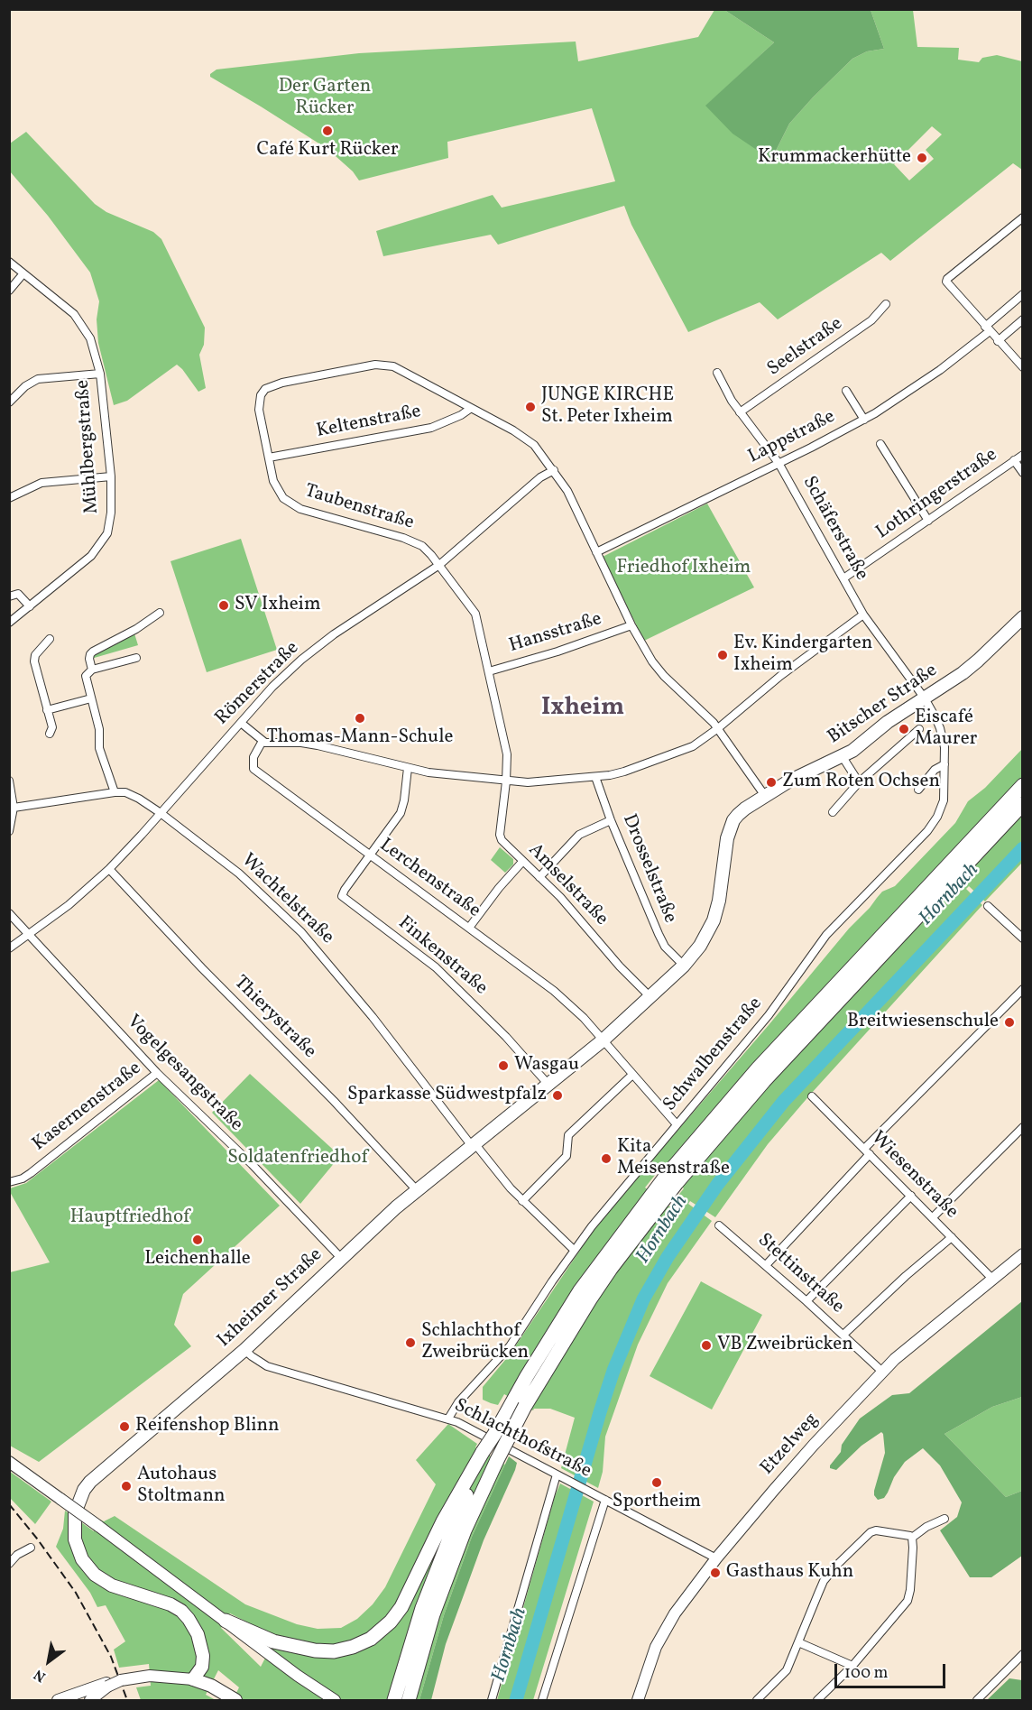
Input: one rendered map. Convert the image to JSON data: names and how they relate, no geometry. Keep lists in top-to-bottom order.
{
  "streets": {
    "main road": ["Bitscher Straße", "Ixheimer Straße"],
    "street": [
      "Seelstraße",
      "Keltenstraße",
      "Lappstraße",
      "Mühlbergstraße",
      "Lothringerstraße",
      "Taubenstraße",
      "Schäferstraße",
      "Hansstraße",
      "Römerstraße",
      "Drosselstraße",
      "Lerchenstraße",
      "Amselstraße",
      "Wachtelstraße",
      "Finkenstraße",
      "Thierystraße",
      "Schwalbenstraße",
      "Vogelgesangstraße",
      "Kasernenstraße",
      "Wiesenstraße",
      "Stettinstraße",
      "Schlachthofstraße",
      "Etzelweg"
    ]
  },
  "crossings": [
    ["Seelstraße", "Schäferstraße"],
    ["Keltenstraße", "Taubenstraße"],
    ["Lappstraße", "Schäferstraße"],
    ["Lothringerstraße", "Schäferstraße"],
    ["Taubenstraße", "Hansstraße"],
    ["Taubenstraße", "Römerstraße"],
    ["Taubenstraße", "Amselstraße"],
    ["Schäferstraße", "Bitscher Straße"],
    ["Schäferstraße", "Schwalbenstraße"],
    ["Römerstraße", "Wachtelstraße"],
    ["Römerstraße", "Thierystraße"],
    ["Römerstraße", "Vogelgesangstraße"],
    ["Bitscher Straße", "Drosselstraße"],
    ["Bitscher Straße", "Amselstraße"],
    ["Bitscher Straße", "Schwalbenstraße"],
    ["Bitscher Straße", "Ixheimer Straße"],
    ["Lerchenstraße", "Finkenstraße"],
    ["Lerchenstraße", "Schwalbenstraße"],
    ["Lerchenstraße", "Ixheimer Straße"],
    ["Amselstraße", "Ixheimer Straße"],
    ["Wachtelstraße", "Schwalbenstraße"],
    ["Wachtelstraße", "Ixheimer Straße"],
    ["Finkenstraße", "Ixheimer Straße"],
    ["Thierystraße", "Ixheimer Straße"],
    ["Schwalbenstraße", "Schlachthofstraße"],
    ["Vogelgesangstraße", "Kasernenstraße"],
    ["Vogelgesangstraße", "Ixheimer Straße"],
    ["Wiesenstraße", "Etzelweg"],
    ["Stettinstraße", "Etzelweg"],
    ["Ixheimer Straße", "Schlachthofstraße"],
    ["Schlachthofstraße", "Etzelweg"]
  ],
  "districts": ["Ixheim"],
  "water": ["Hornbach"],
  "parks": [
    "Der Garten Rücker",
    "Friedhof Ixheim",
    "Soldatenfriedhof",
    "Hauptfriedhof"
  ],
  "places": [
    "Café Kurt Rücker",
    "Krummackerhütte",
    "JUNGE KIRCHE St. Peter Ixheim",
    "SV Ixheim",
    "Ev. Kindergarten Ixheim",
    "Thomas-Mann-Schule",
    "Eiscafé Maurer",
    "Zum Roten Ochsen",
    "Breitwiesenschule",
    "Wasgau",
    "Sparkasse Südwestpfalz",
    "Kita Meisenstraße",
    "Leichenhalle",
    "Schlachthof Zweibrücken",
    "VB Zweibrücken",
    "Reifenshop Blinn",
    "Sportheim",
    "Autohaus Stoltmann",
    "Gasthaus Kuhn"
  ],
  "scale_bar": "100 m",
  "north": "bottom left"
}
